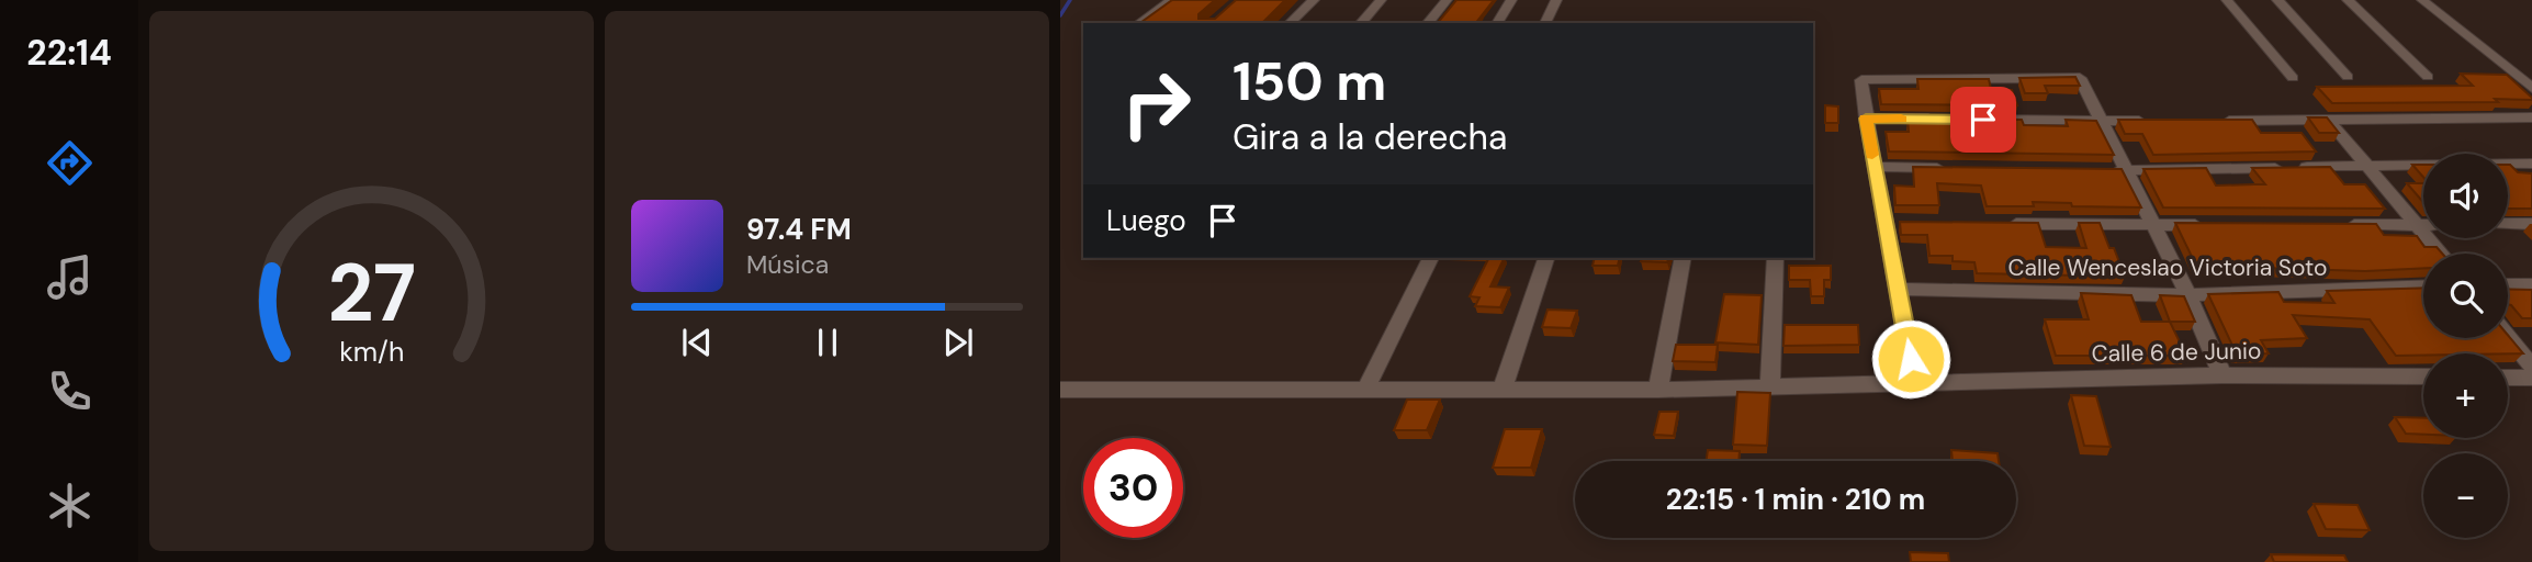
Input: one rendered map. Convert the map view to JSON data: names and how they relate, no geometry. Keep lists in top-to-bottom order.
{
  "streets": {
    "street": ["Calle Wenceslao Victoria Soto", "Calle 6 de Junio"]
  },
  "page": {
    "tabs": "22:14",
    "turn": ["150 m", "Gira a la derecha"],
    "map_buttons": ["+", "−"],
    "then": "Luego",
    "song": ["97.4 FM", "Música"],
    "limit": "30",
    "trip": "22:15 · 1 min · 210 m",
    "gauge": ["27", "km/h"]
  }
}
